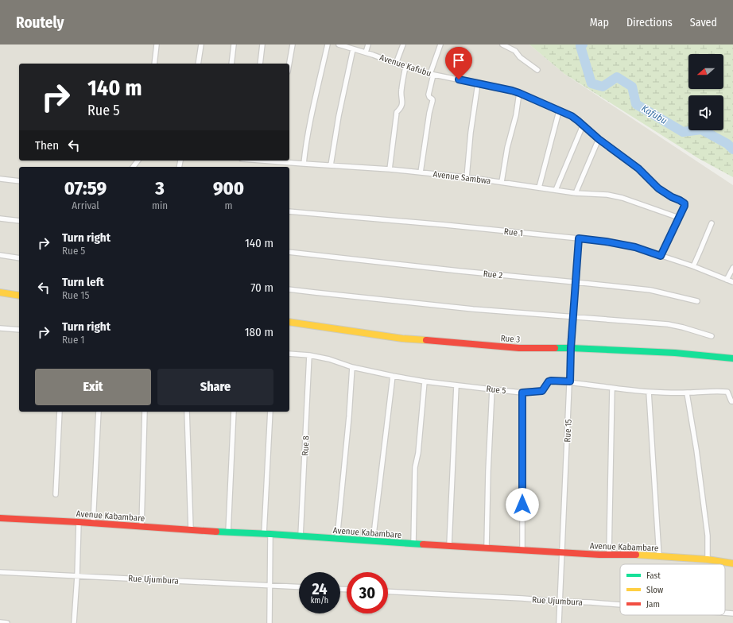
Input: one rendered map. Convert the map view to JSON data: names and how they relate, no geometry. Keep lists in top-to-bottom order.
{
  "streets": {
    "street": [
      "Avenue Kafubu",
      "Avenue Sambwa",
      "Rue 1",
      "Rue 2",
      "Rue 3",
      "Rue 5",
      "Rue 15",
      "Rue 8",
      "Avenue Kabambare",
      "Rue Ujumbura"
    ]
  },
  "crossings": [
    ["Avenue Kafubu", "Avenue Sambwa"],
    ["Rue 1", "Rue 15"],
    ["Rue 2", "Rue 15"],
    ["Rue 3", "Rue 15"],
    ["Rue 5", "Rue 15"],
    ["Rue 5", "Rue 8"],
    ["Rue 15", "Avenue Kabambare"],
    ["Rue 15", "Rue Ujumbura"],
    ["Rue 8", "Avenue Kabambare"]
  ],
  "water": ["Kafubu"],
  "legend": ["Fast", "Slow", "Jam"],
  "north": "left",
  "page": {
    "header": "Routely",
    "nav": ["Map", "Directions", "Saved"],
    "turn": ["140 m", "Rue 5"],
    "then": "Then",
    "eta": [
      "07:59",
      "Arrival",
      "3",
      "min",
      "900",
      "m"
    ],
    "list": [
      {
        "name": "Turn right",
        "note": "Rue 5",
        "value": "140 m"
      },
      {
        "name": "Turn left",
        "note": "Rue 15",
        "value": "70 m"
      },
      {
        "name": "Turn right",
        "note": "Rue 1",
        "value": "180 m"
      }
    ],
    "buttons": ["Exit", "Share"],
    "speed": "24 km/h",
    "limit": "30"
  }
}
